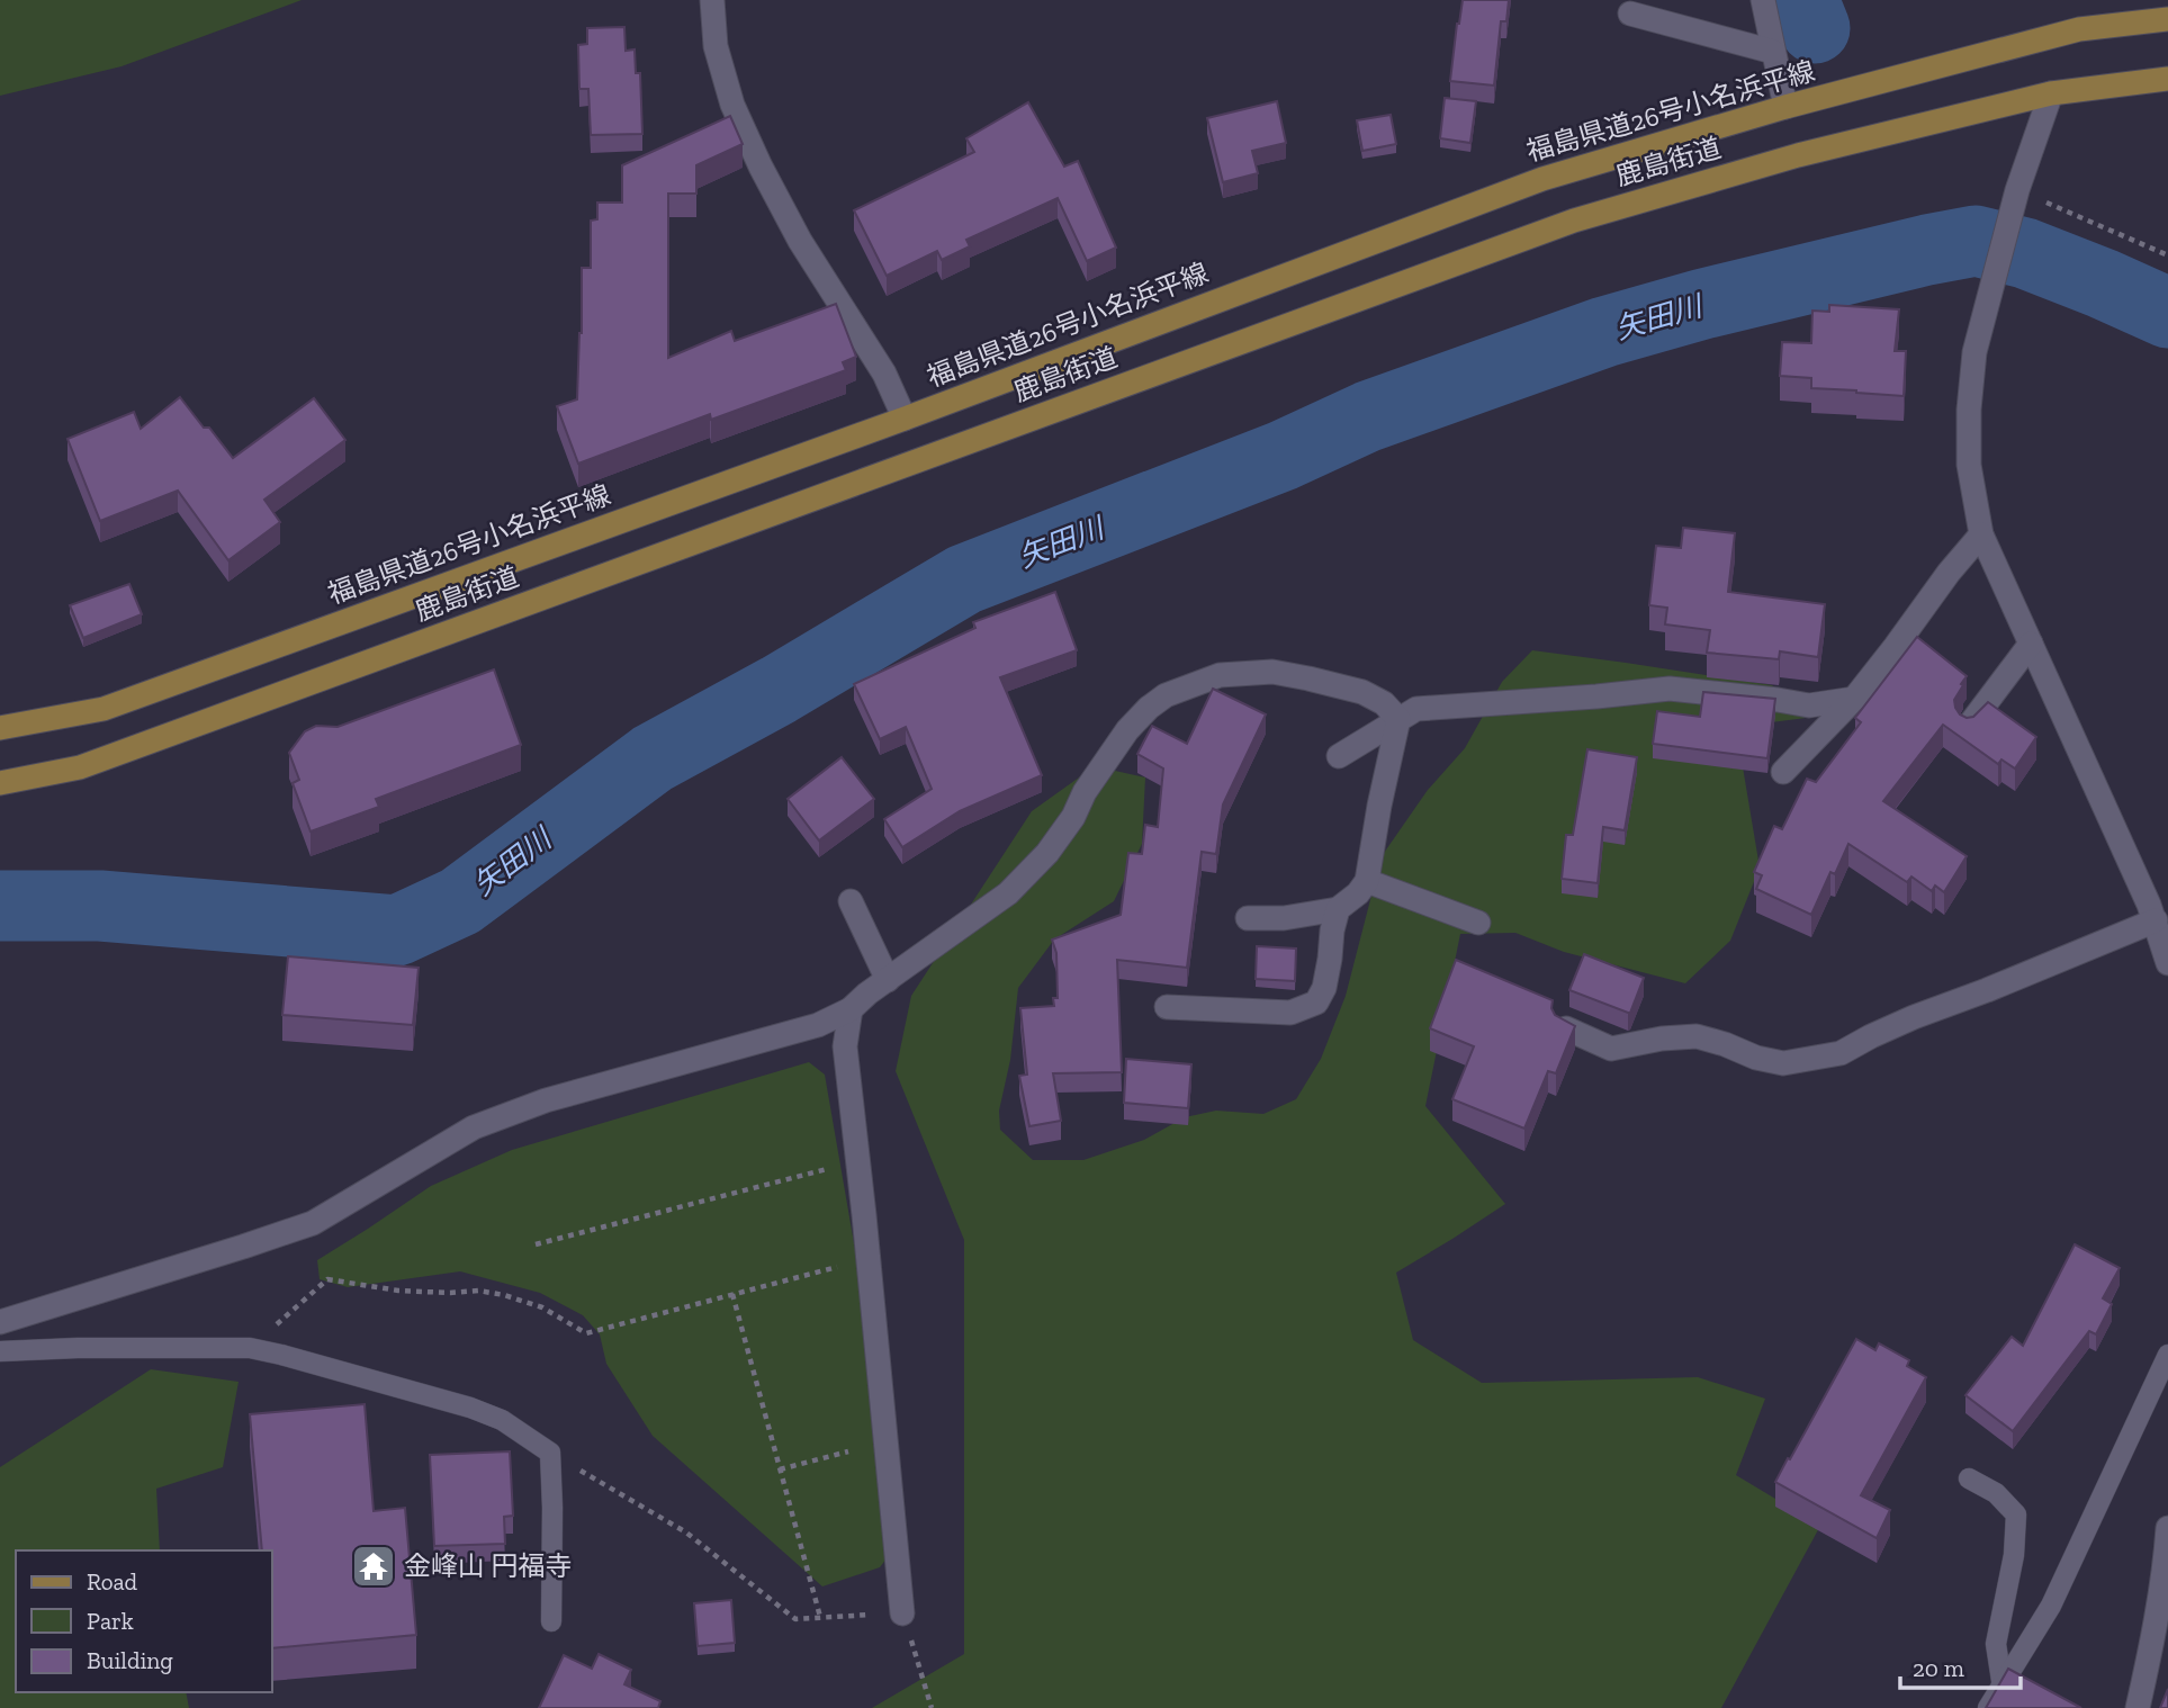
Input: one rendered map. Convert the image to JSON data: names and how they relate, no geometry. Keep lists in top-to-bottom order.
{
  "streets": {
    "main road": ["福島県道26号小名浜平線", "鹿島街道"]
  },
  "water": ["矢田川"],
  "places": {
    "temple": ["金峰山 円福寺"]
  },
  "legend": ["Road", "Park", "Building"],
  "scale_bar": "20 m"
}
